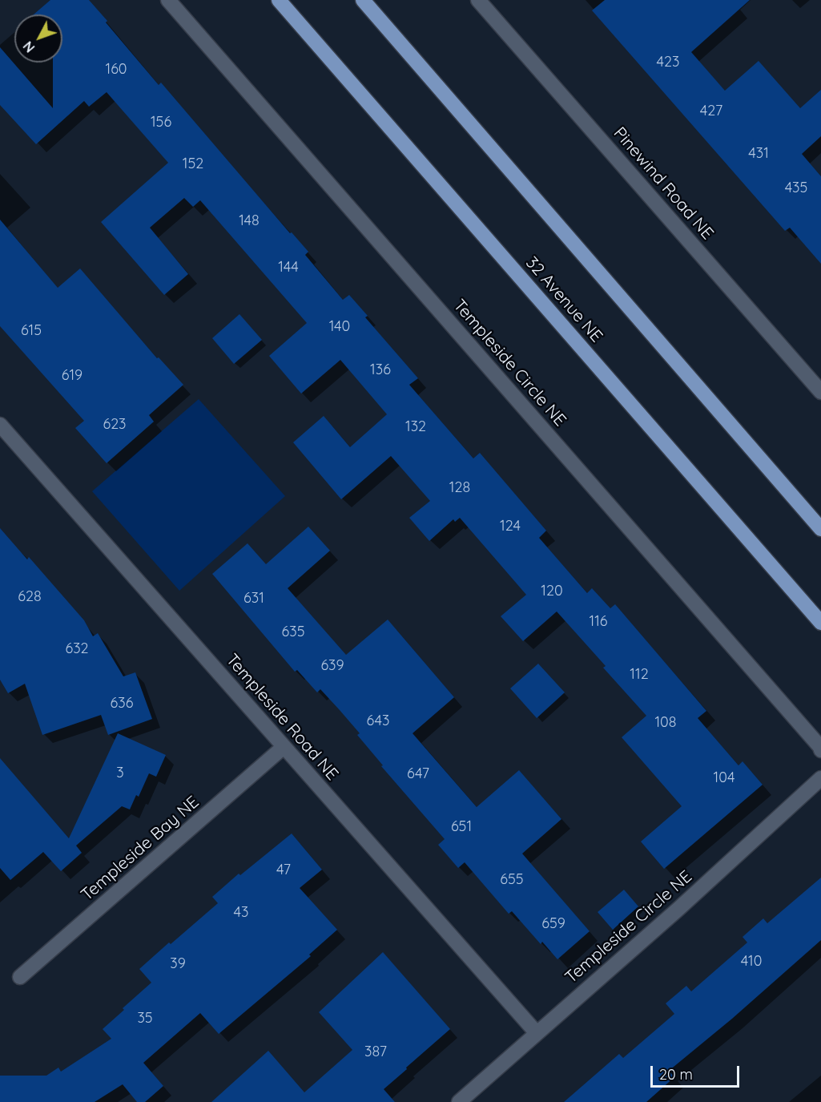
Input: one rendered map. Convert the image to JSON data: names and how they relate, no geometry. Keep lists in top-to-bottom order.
{
  "streets": {
    "main road": ["32 Avenue NE"],
    "street": [
      "Pinewind Road NE",
      "Templeside Circle NE",
      "Templeside Road NE",
      "Templeside Bay NE"
    ]
  },
  "crossings": [
    ["Templeside Circle NE", "Templeside Road NE"],
    ["Templeside Road NE", "Templeside Bay NE"]
  ],
  "house_numbers": [
    "423",
    "160",
    "427",
    "156",
    "431",
    "152",
    "435",
    "148",
    "144",
    "140",
    "615",
    "136",
    "619",
    "623",
    "132",
    "128",
    "124",
    "120",
    "628",
    "631",
    "116",
    "635",
    "632",
    "639",
    "112",
    "636",
    "643",
    "108",
    "3",
    "647",
    "104",
    "651",
    "47",
    "655",
    "43",
    "659",
    "410",
    "39",
    "35",
    "387"
  ],
  "scale_bar": "20 m",
  "north": "bottom left"
}
